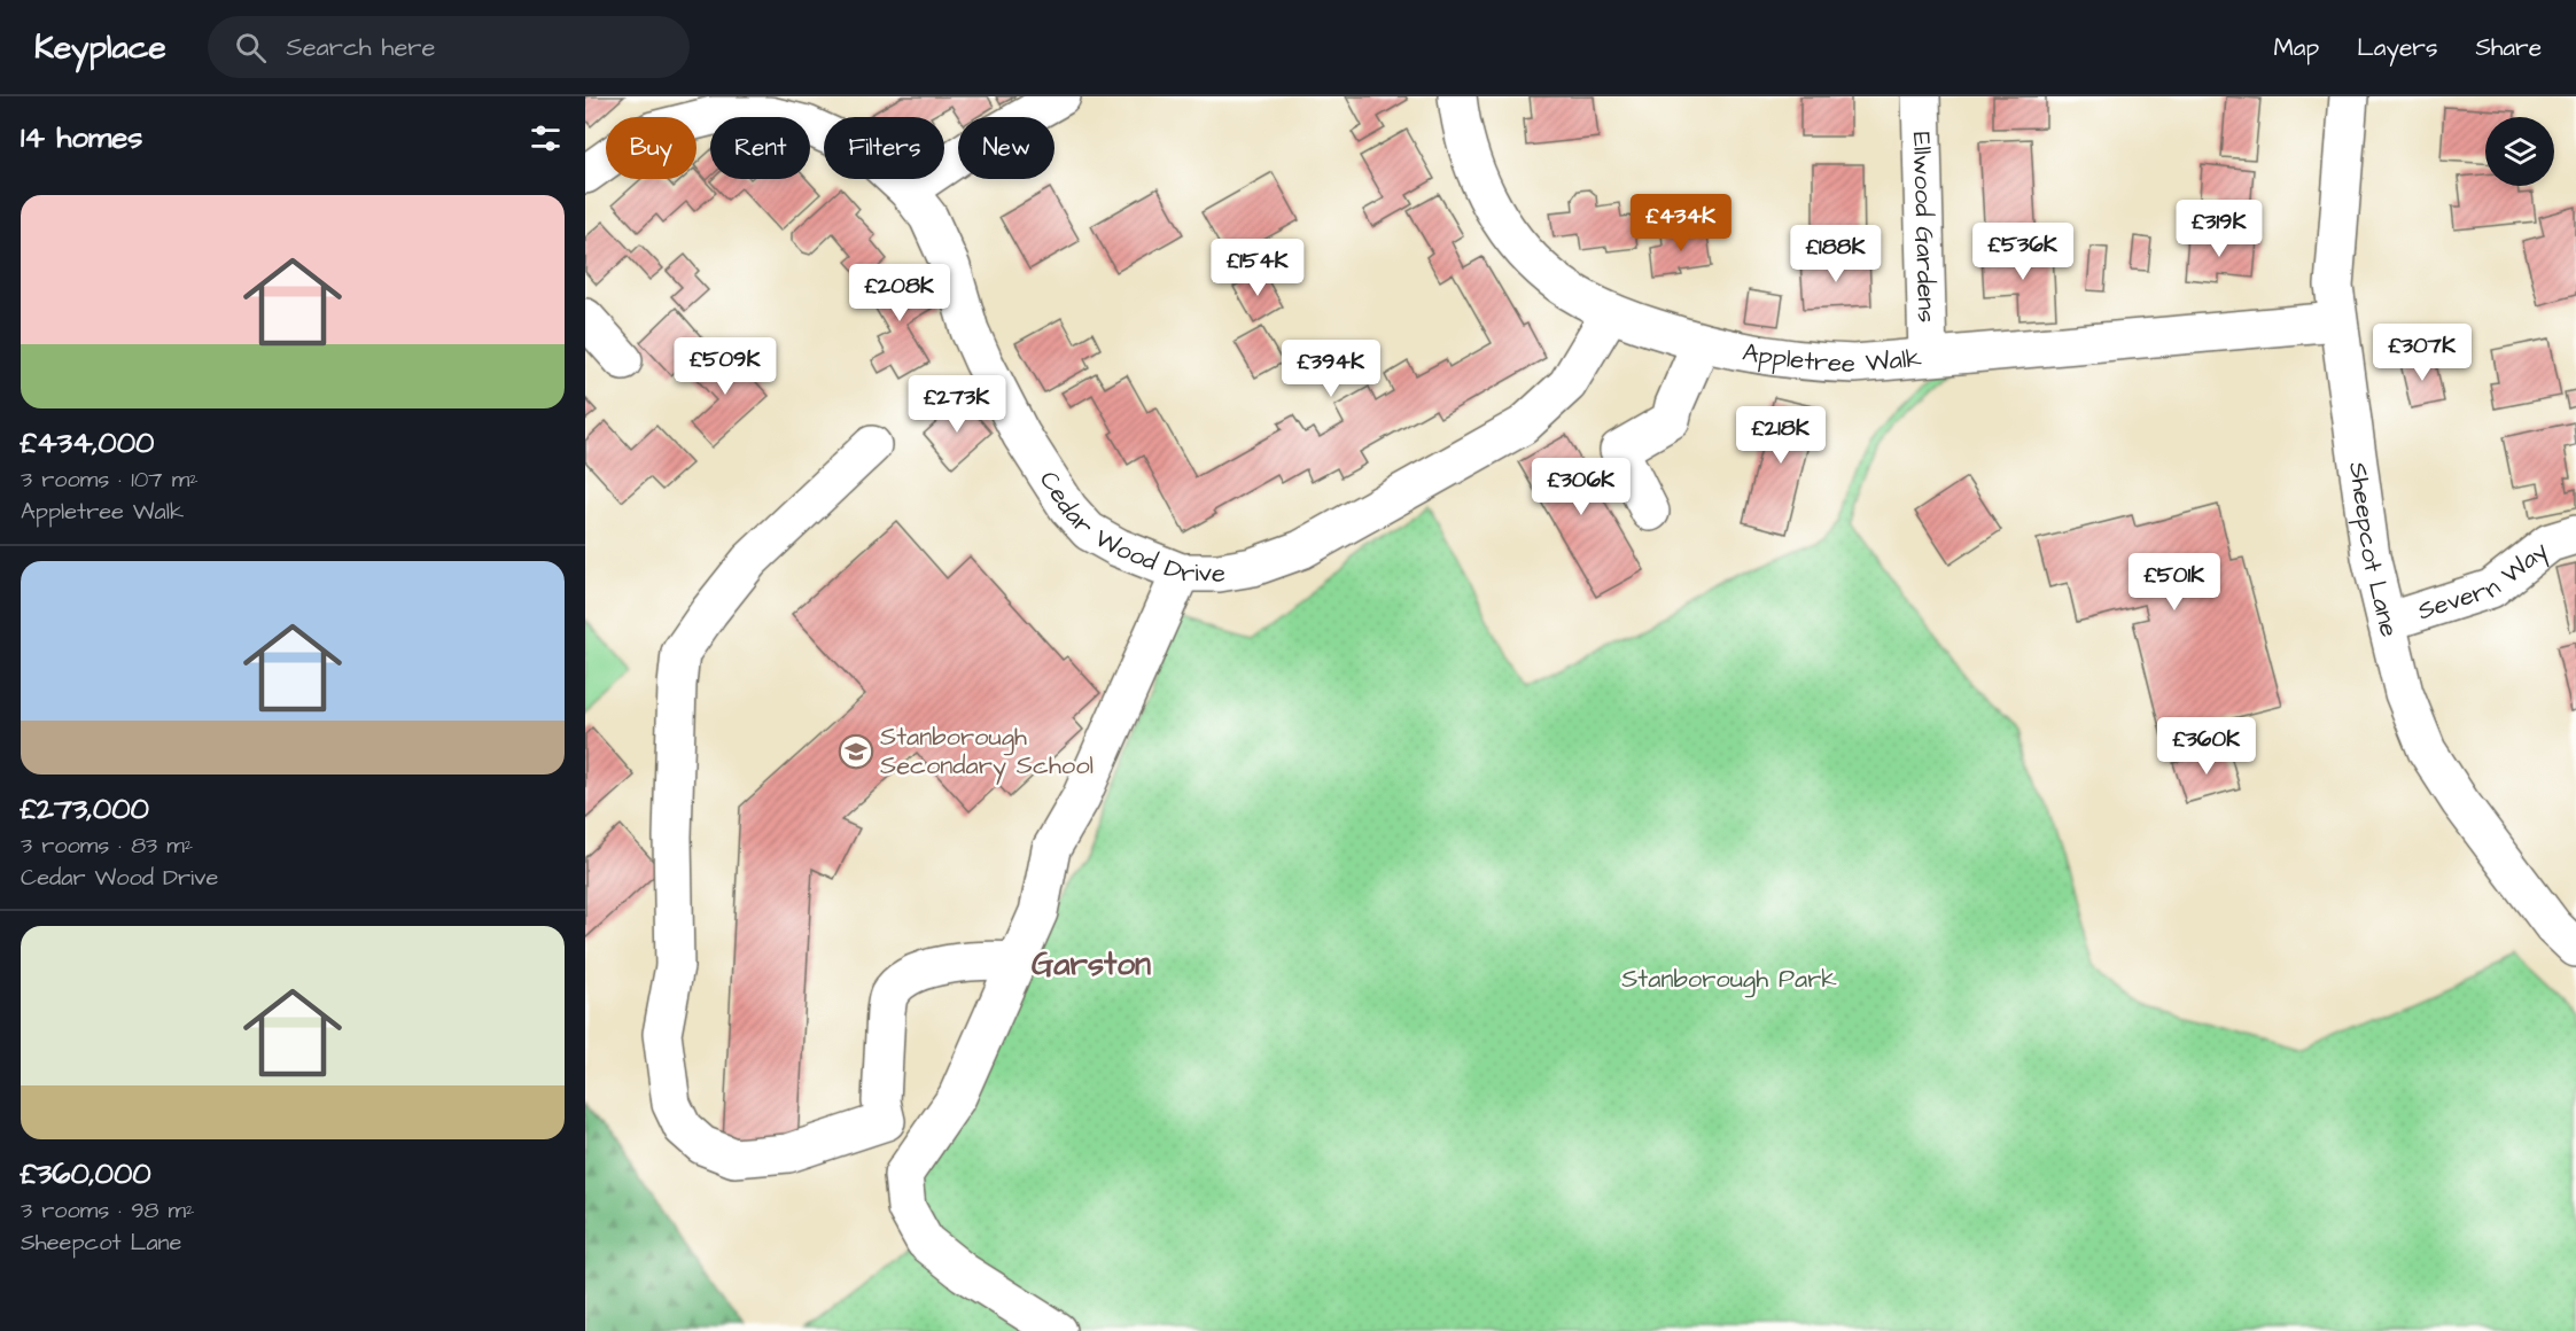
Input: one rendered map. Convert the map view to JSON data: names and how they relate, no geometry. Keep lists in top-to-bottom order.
{
  "streets": {
    "street": [
      "Ellwood Gardens",
      "Appletree Walk",
      "Cedar Wood Drive",
      "Sheepcot Lane",
      "Severn Way"
    ]
  },
  "crossings": [
    ["Ellwood Gardens", "Appletree Walk"],
    ["Appletree Walk", "Cedar Wood Drive"],
    ["Appletree Walk", "Sheepcot Lane"],
    ["Sheepcot Lane", "Severn Way"]
  ],
  "districts": ["Garston"],
  "parks": ["Stanborough Park"],
  "places": {
    "school or university": ["Stanborough Secondary School"]
  },
  "page": {
    "header": "Keyplace",
    "search": "Search here",
    "nav": ["Map", "Layers", "Share"],
    "heading": "14 homes",
    "chip": [
      "Buy",
      "Rent",
      "Filters",
      "New"
    ],
    "list": [
      {
        "name": "£434,000",
        "note": "3 rooms · 107 m² · Appletree Walk"
      },
      {
        "name": "£273,000",
        "note": "3 rooms · 83 m² · Cedar Wood Drive"
      },
      {
        "name": "£360,000",
        "note": "3 rooms · 98 m² · Sheepcot Lane"
      }
    ],
    "price": [
      "£434K",
      "£319K",
      "£536K",
      "£188K",
      "£154K",
      "£208K",
      "£307K",
      "£509K",
      "£394K",
      "£273K",
      "£218K",
      "£306K",
      "£501K",
      "£360K"
    ]
  }
}
